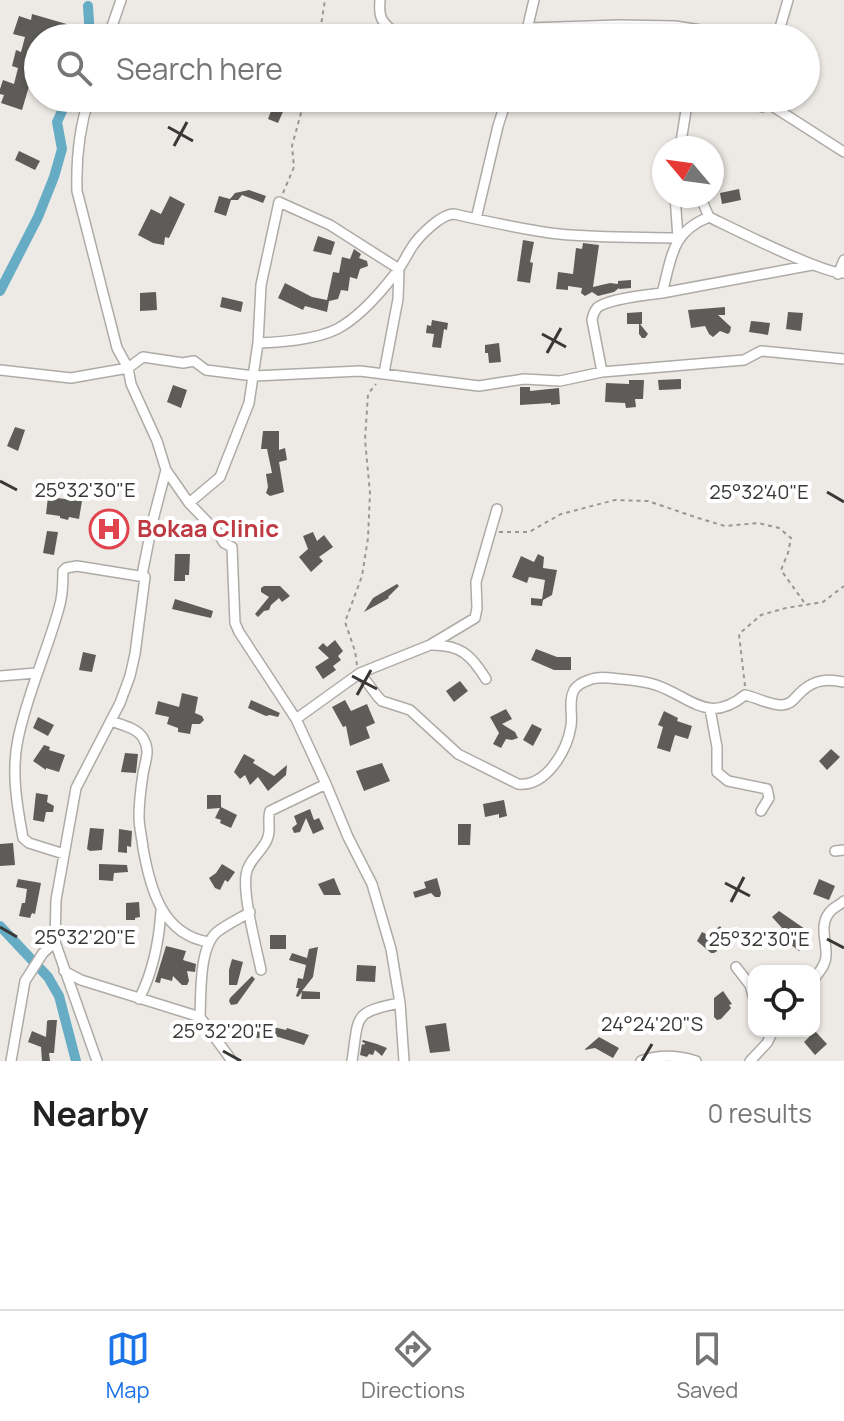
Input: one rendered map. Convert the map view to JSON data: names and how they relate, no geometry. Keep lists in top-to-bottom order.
{
  "places": {
    "hospital": ["Bokaa Clinic"]
  },
  "north": "top left",
  "page": {
    "search": "Search here",
    "heading": ["Nearby", "0 results"],
    "nav": ["Map", "Directions", "Saved"]
  },
  "coordinates": [
    "25°32'30\"E",
    "25°32'40\"E",
    "25°32'20\"E",
    "24°24'20\"S"
  ]
}
